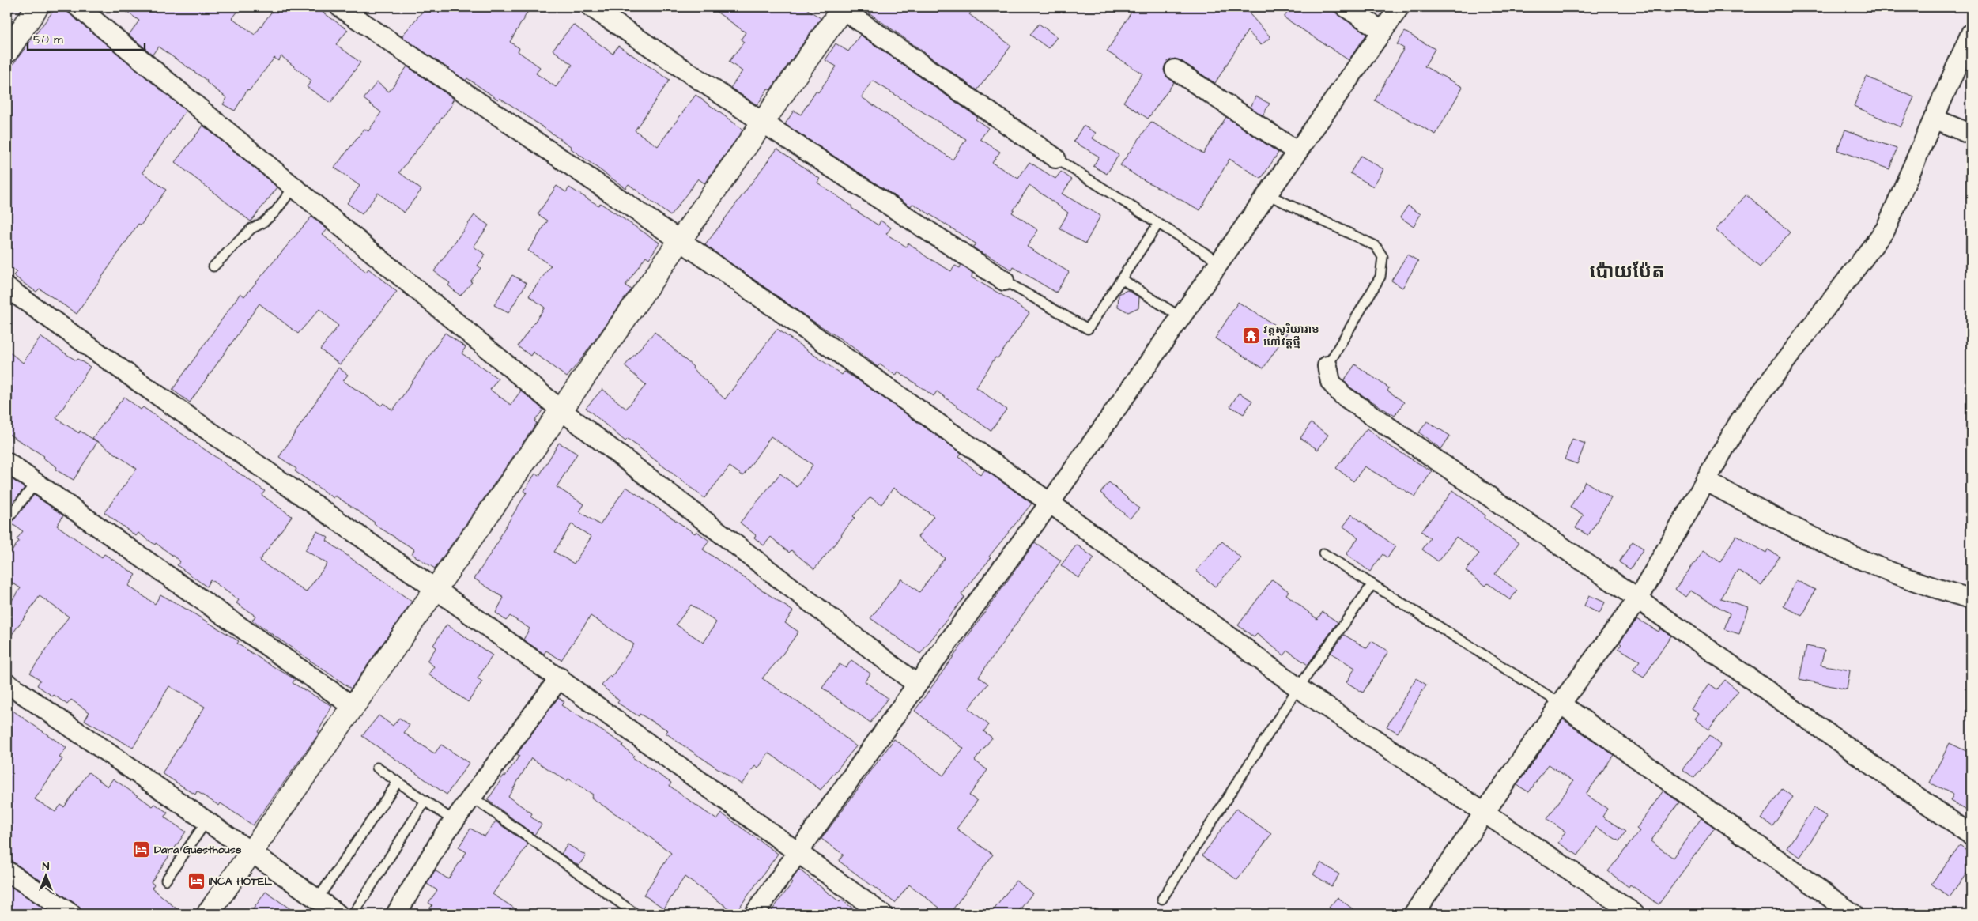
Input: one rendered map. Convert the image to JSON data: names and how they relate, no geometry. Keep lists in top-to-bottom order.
{
  "districts": ["ប៉ោយប៉ែត"],
  "places": {
    "temple": ["វត្តសូរិយារាម ហៅវត្តថ្មី"],
    "hotel": ["Dara Guesthouse", "INCA HOTEL"]
  },
  "scale_bar": "50 m",
  "north": "top"
}
